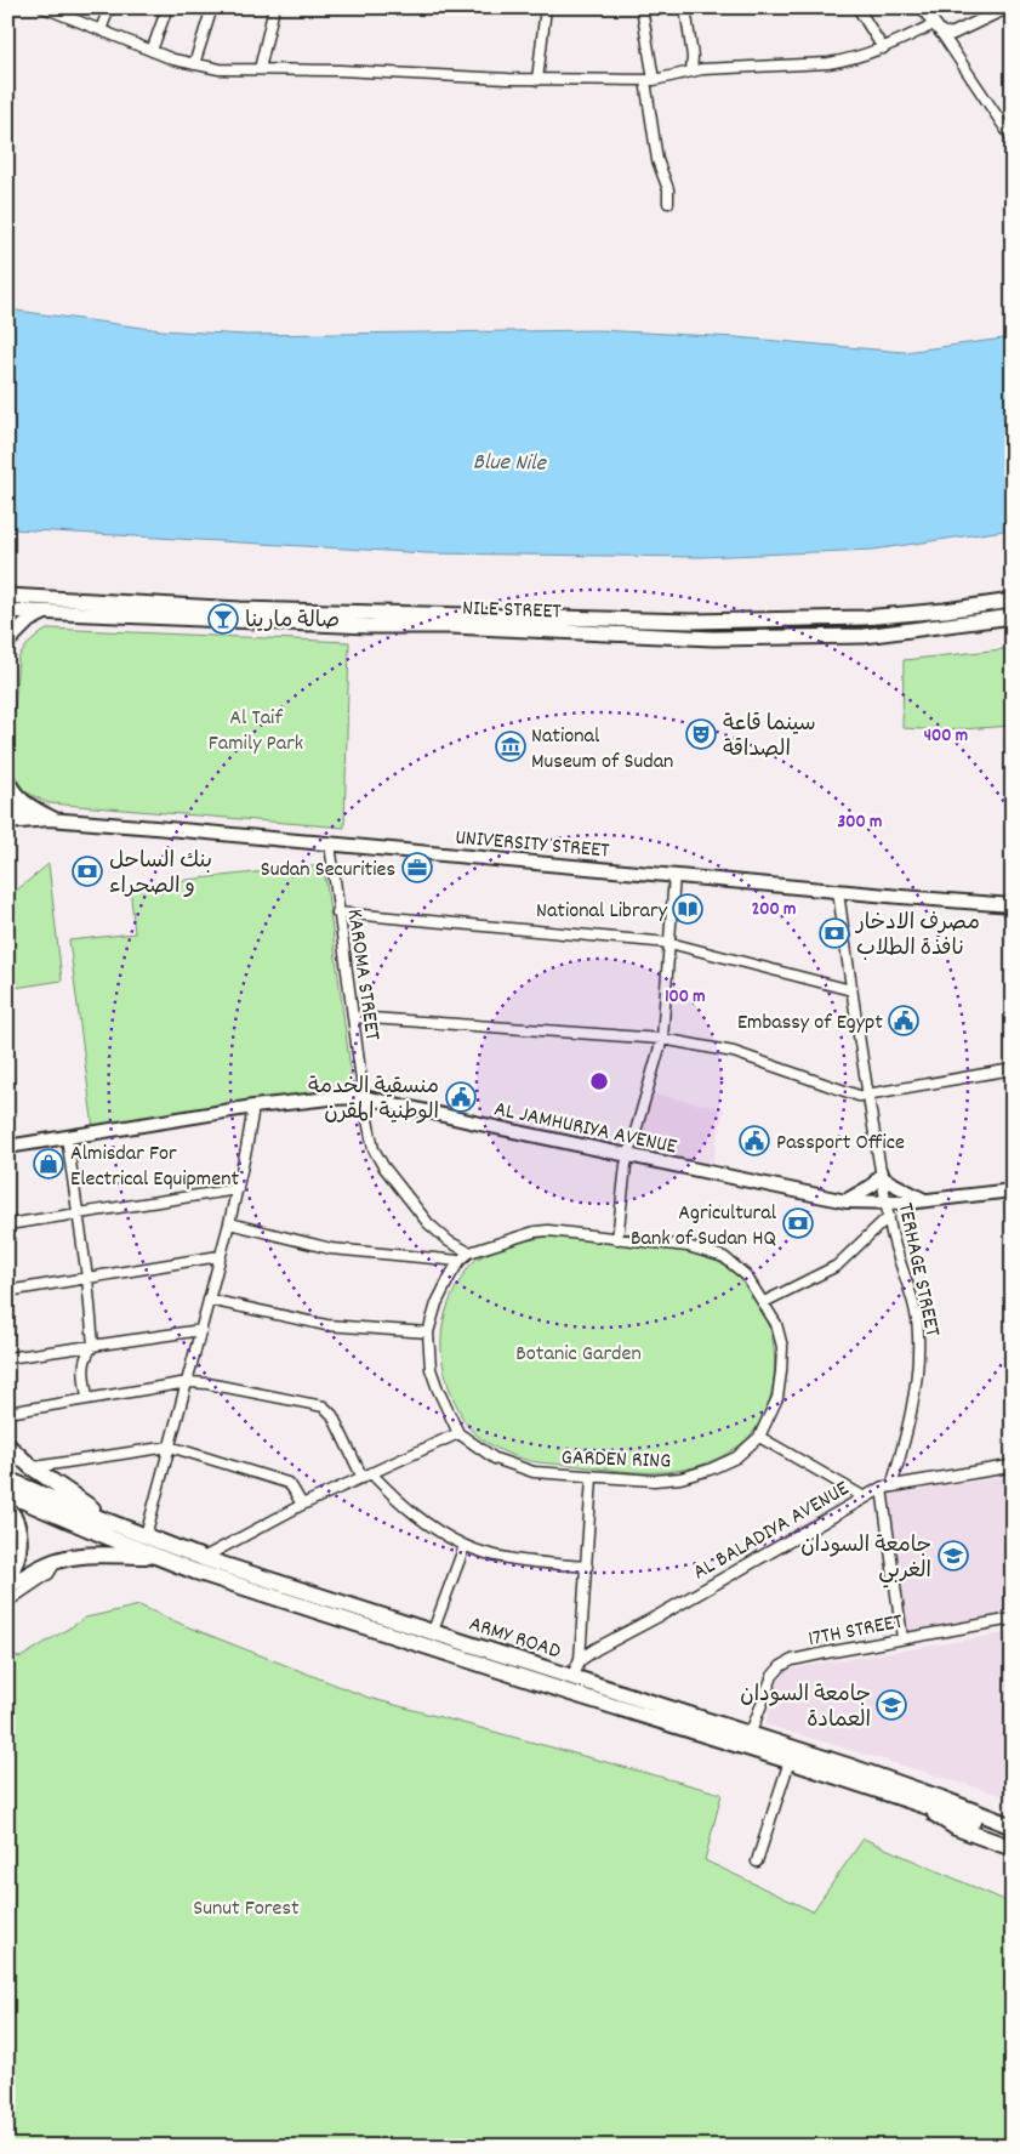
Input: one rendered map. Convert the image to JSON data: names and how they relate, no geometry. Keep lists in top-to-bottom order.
{
  "streets": {
    "highway": ["ARMY ROAD"],
    "main road": ["NILE STREET", "UNIVERSITY STREET", "AL JAMHURIYA AVENUE"],
    "street": [
      "KAROMA STREET",
      "TERHAGE STREET",
      "GARDEN RING",
      "AL BALADIYA AVENUE",
      "17TH STREET"
    ]
  },
  "crossings": [
    ["UNIVERSITY STREET", "KAROMA STREET"],
    ["UNIVERSITY STREET", "TERHAGE STREET"],
    ["KAROMA STREET", "AL JAMHURIYA AVENUE"],
    ["KAROMA STREET", "GARDEN RING"],
    ["AL JAMHURIYA AVENUE", "TERHAGE STREET"],
    ["TERHAGE STREET", "AL BALADIYA AVENUE"],
    ["17TH STREET", "ARMY ROAD"]
  ],
  "water": ["Blue Nile"],
  "parks": ["Al Taif Family Park", "Botanic Garden", "Sunut Forest"],
  "places": {
    "bar": ["صالة مارينا"],
    "theatre": ["سينما قاعة الصداقة"],
    "museum": ["National Museum of Sudan"],
    "office": ["Sudan Securities"],
    "bank": ["بنك الساحل و الصحراء", "مصرف الادخار نافذة الطلاب", "Agricultural Bank of Sudan HQ"],
    "library": ["National Library"],
    "public building": ["Embassy of Egypt", "منسقية الخدمة الوطنية المقرن", "Passport Office"],
    "shop": ["Almisdar For Electrical Equipment"],
    "school or university": ["جامعة السودان الغربي", "جامعة السودان العمادة"]
  },
  "rings": [
    "400 m",
    "300 m",
    "200 m",
    "100 m"
  ]
}
